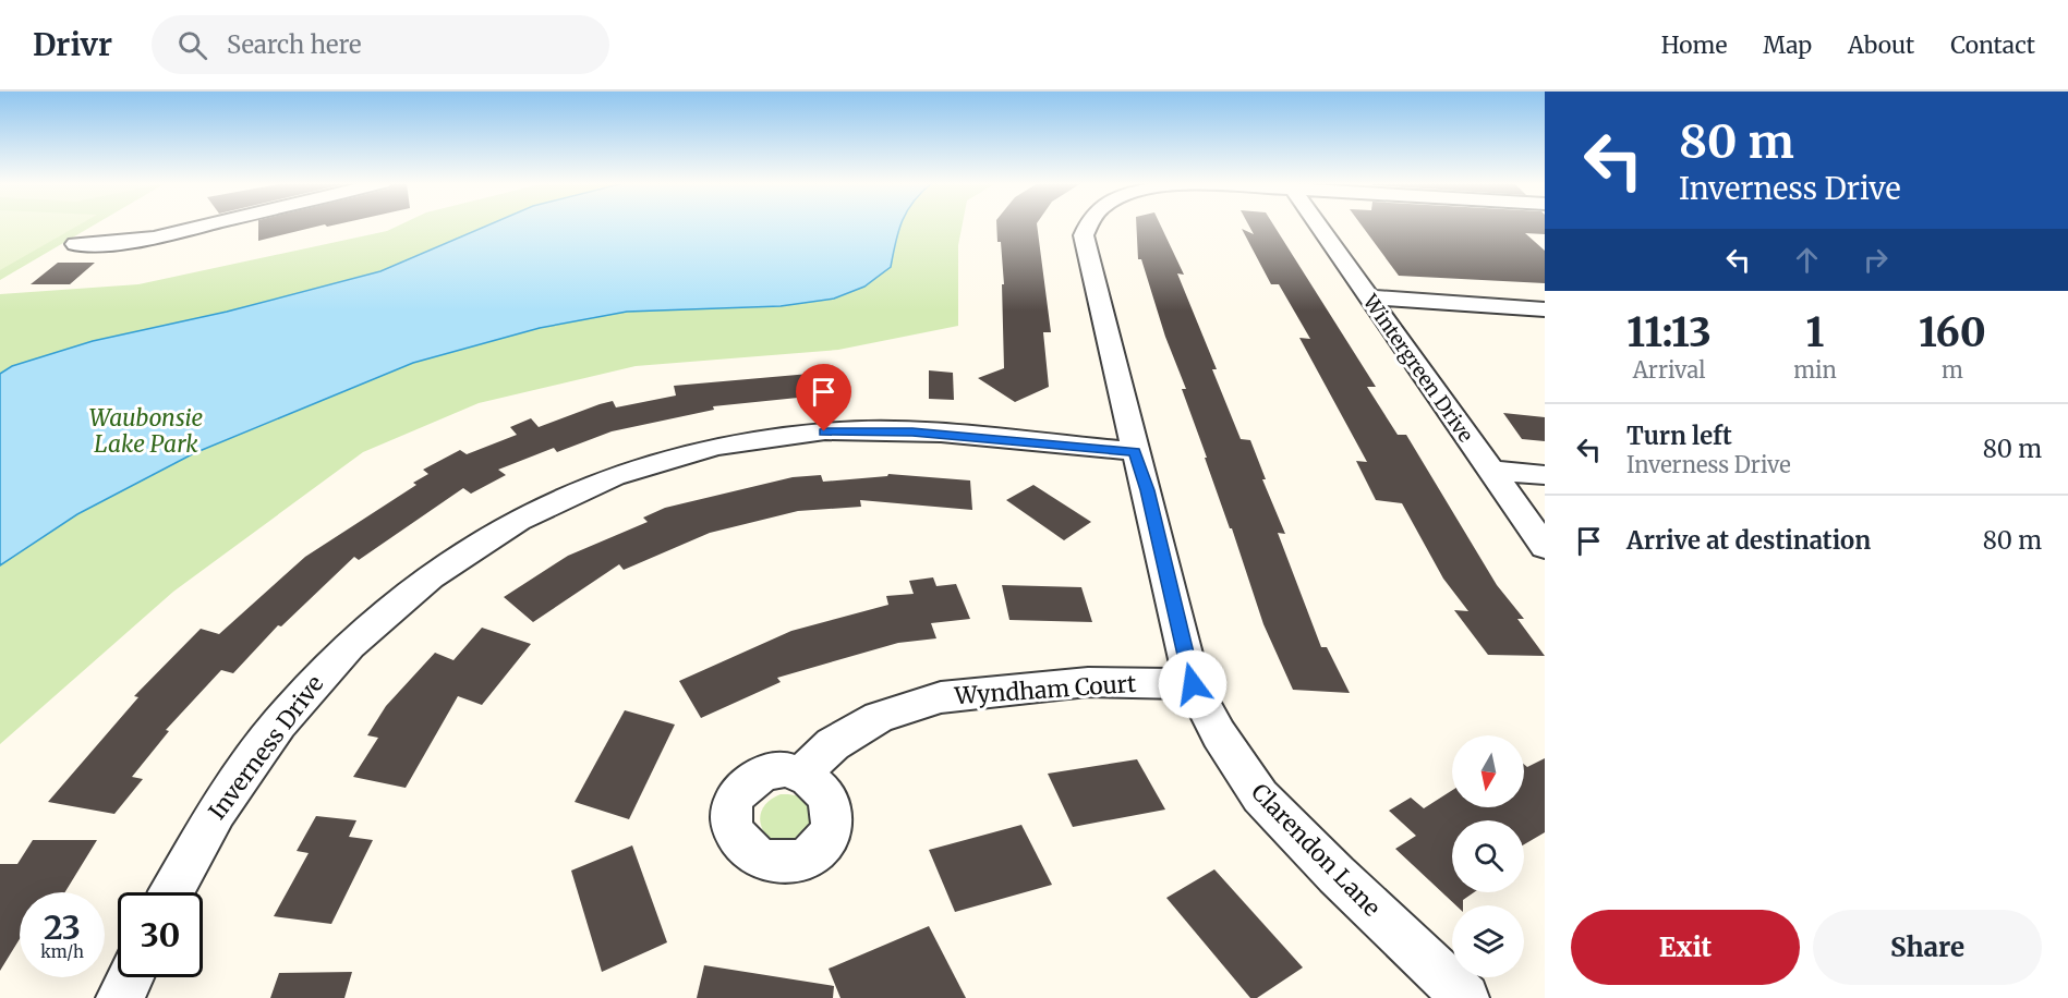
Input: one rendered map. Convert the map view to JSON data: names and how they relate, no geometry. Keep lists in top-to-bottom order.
{
  "streets": {
    "street": [
      "Wintergreen Drive",
      "Wyndham Court",
      "Inverness Drive",
      "Clarendon Lane"
    ]
  },
  "crossings": [
    ["Wyndham Court", "Clarendon Lane"],
    ["Inverness Drive", "Clarendon Lane"]
  ],
  "parks": ["Waubonsie Lake Park"],
  "north": "bottom",
  "page": {
    "header": "Drivr",
    "search": "Search here",
    "nav": [
      "Home",
      "Map",
      "About",
      "Contact"
    ],
    "turn": ["80 m", "Inverness Drive"],
    "eta": [
      "11:13",
      "Arrival",
      "1",
      "min",
      "160",
      "m"
    ],
    "list": [
      {
        "name": "Turn left",
        "note": "Inverness Drive",
        "value": "80 m"
      },
      {
        "name": "Arrive at destination",
        "value": "80 m"
      }
    ],
    "speed": "23 km/h",
    "limit": "30",
    "buttons": ["Exit", "Share"]
  }
}
